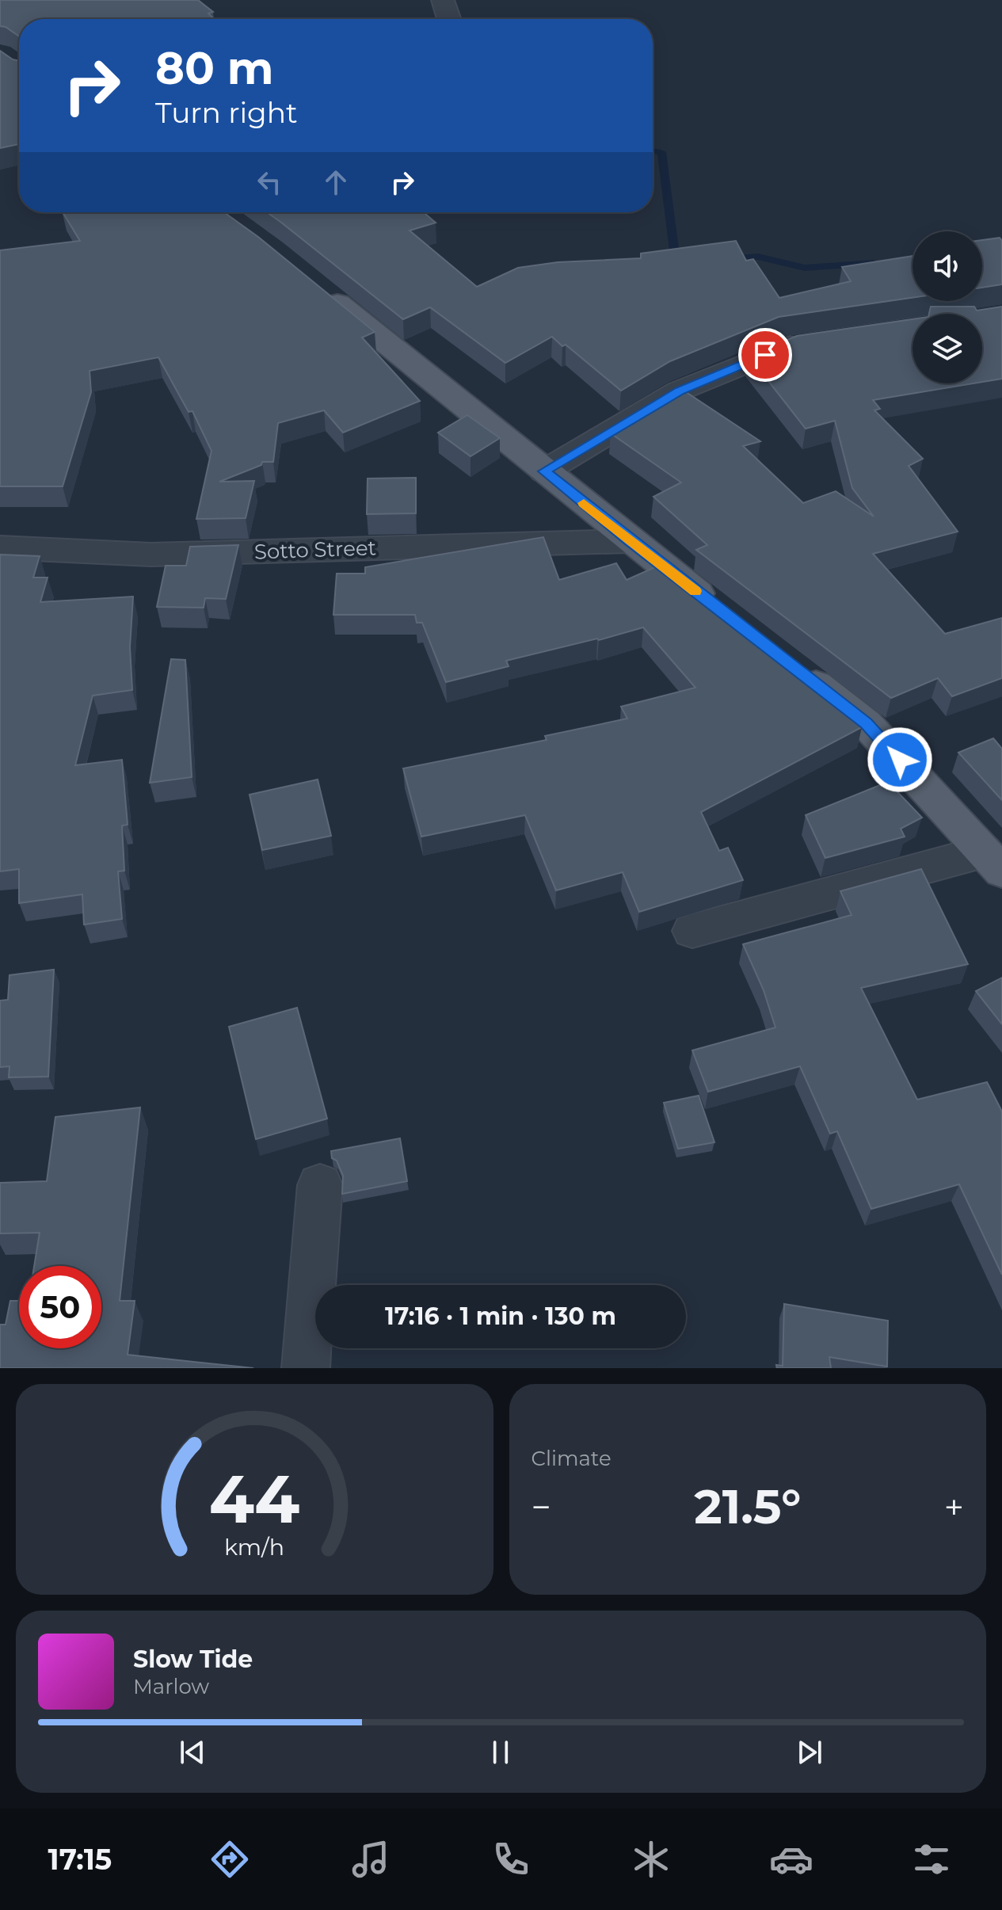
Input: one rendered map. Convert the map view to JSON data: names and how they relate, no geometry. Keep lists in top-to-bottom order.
{
  "streets": {
    "street": ["Sotto Street"]
  },
  "page": {
    "turn": ["80 m", "Turn right"],
    "limit": "50",
    "trip": "17:16 · 1 min · 130 m",
    "tile": "Climate",
    "heat": ["−", "21.5°", "+"],
    "song": ["Slow Tide", "Marlow"],
    "tabs": "17:15",
    "gauge": ["44", "km/h"]
  }
}
